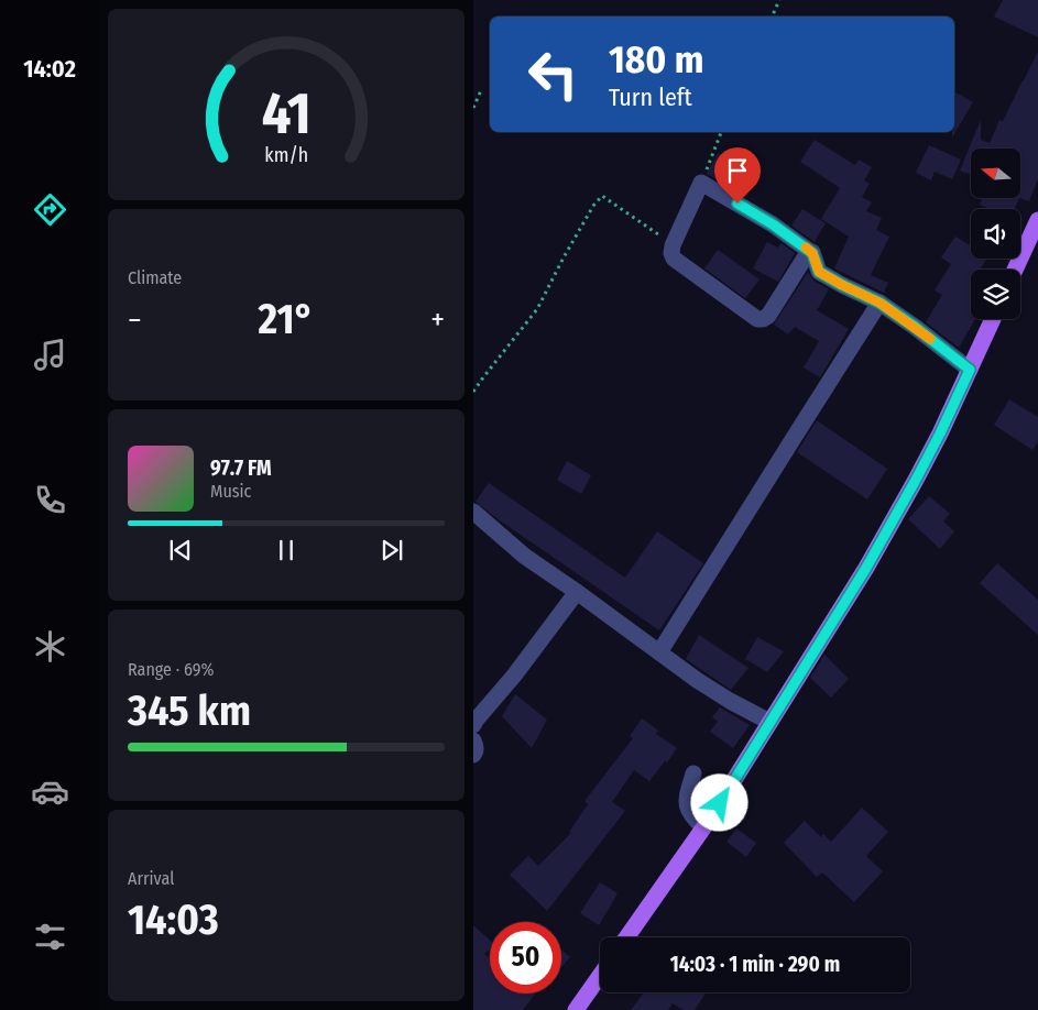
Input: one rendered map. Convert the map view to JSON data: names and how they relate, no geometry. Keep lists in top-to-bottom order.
{
  "north": "left",
  "page": {
    "tabs": "14:02",
    "turn": ["180 m", "Turn left"],
    "tile": [
      "Climate",
      ["Range · 69%", "345 km"],
      ["Arrival", "14:03"]
    ],
    "heat": ["−", "21°", "+"],
    "song": ["97.7 FM", "Music"],
    "limit": "50",
    "trip": "14:03 · 1 min · 290 m",
    "gauge": ["41", "km/h"]
  }
}
